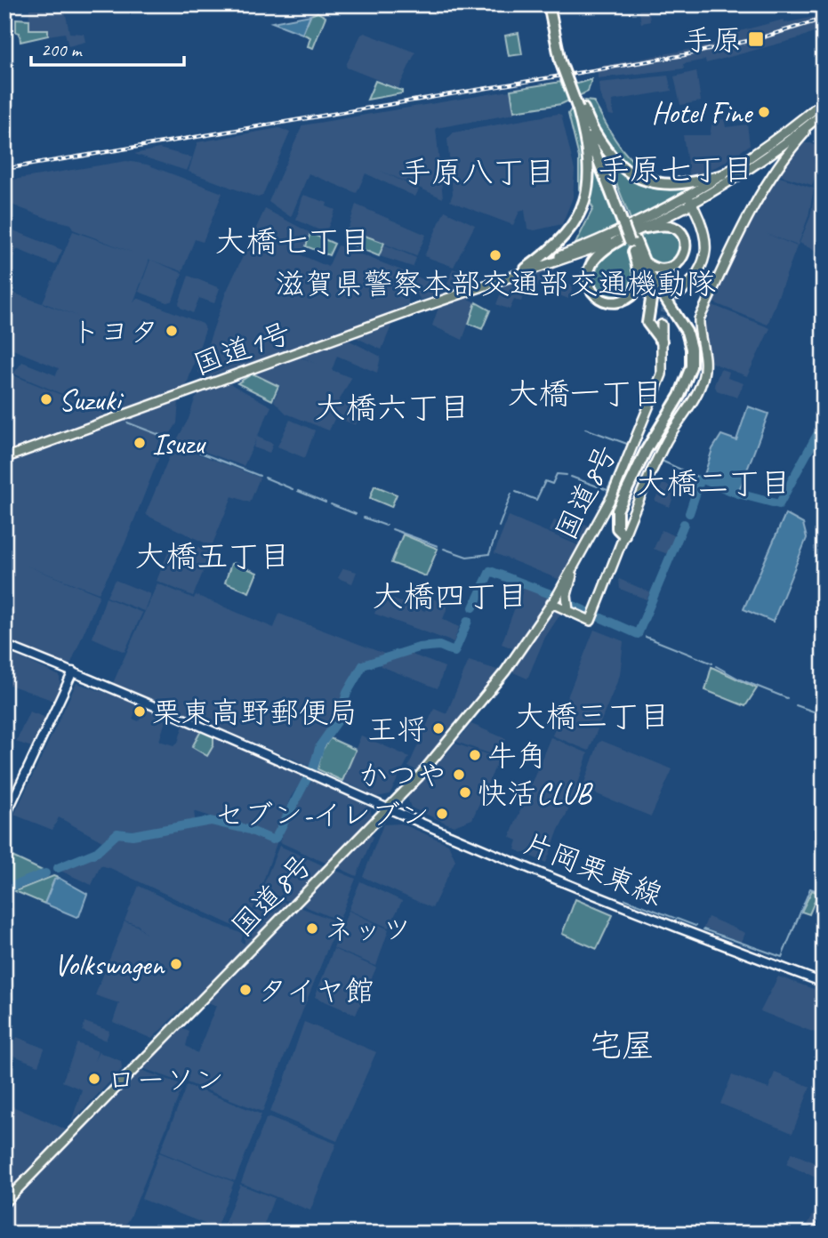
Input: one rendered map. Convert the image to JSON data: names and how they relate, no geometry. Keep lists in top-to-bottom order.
{
  "streets": {
    "highway": ["国道1号", "国道8号"],
    "main road": ["片岡栗東線"]
  },
  "crossings": [
    ["国道1号", "国道8号"],
    ["国道8号", "片岡栗東線"]
  ],
  "districts": [
    "手原七丁目",
    "手原八丁目",
    "大橋七丁目",
    "大橋一丁目",
    "大橋六丁目",
    "大橋二丁目",
    "大橋五丁目",
    "大橋四丁目",
    "大橋三丁目",
    "宅屋"
  ],
  "places": {
    "transit": ["手原"],
    "other": [
      "Hotel Fine",
      "滋賀県警察本部交通部交通機動隊",
      "トヨタ",
      "Suzuki",
      "Isuzu",
      "栗東高野郵便局",
      "王将",
      "牛角",
      "かつや",
      "快活CLUB",
      "セブン-イレブン",
      "ネッツ",
      "Volkswagen",
      "タイヤ館",
      "ローソン"
    ]
  },
  "scale_bar": "200 m"
}
